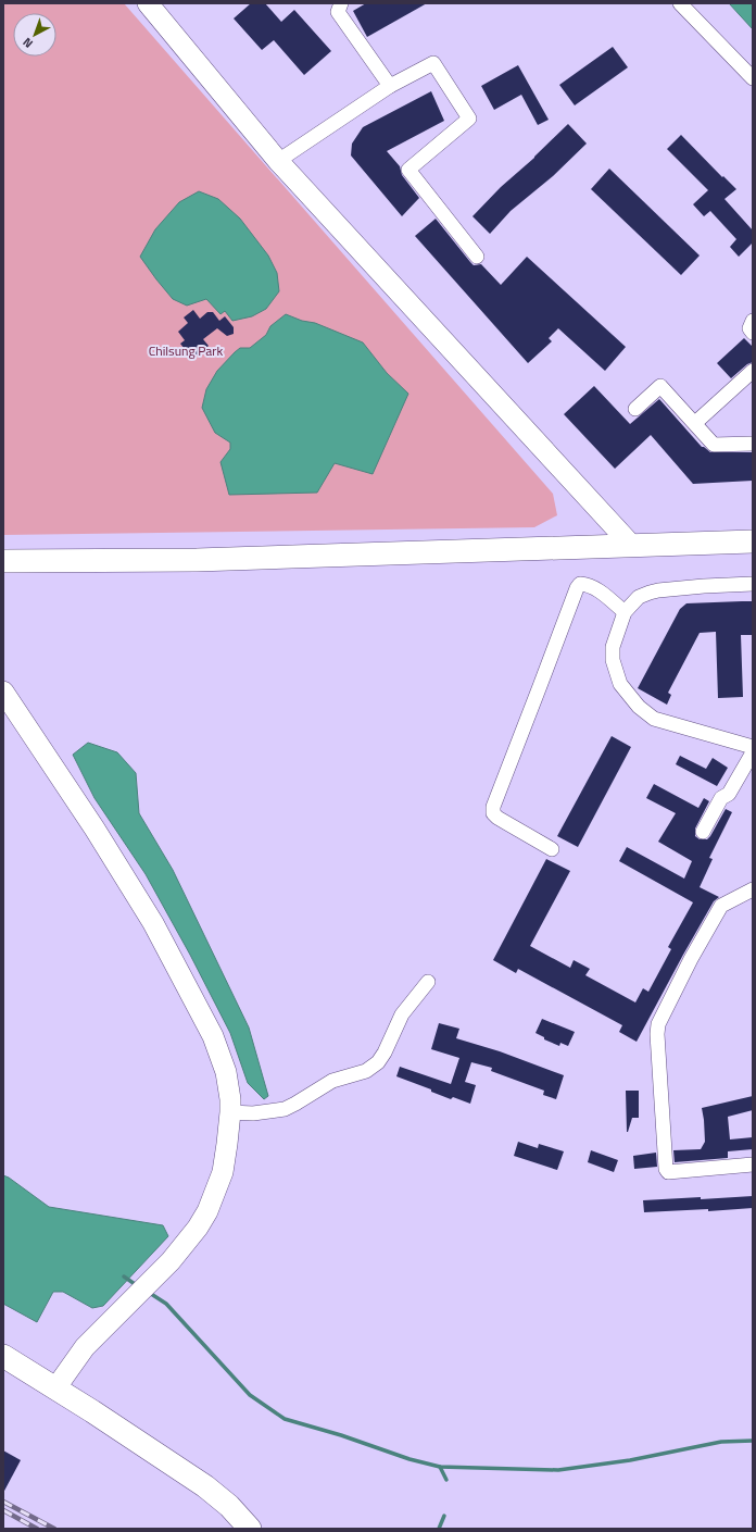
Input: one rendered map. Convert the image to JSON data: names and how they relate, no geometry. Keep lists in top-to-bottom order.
{
  "parks": ["Chilsung Park"],
  "north": "bottom left"
}
